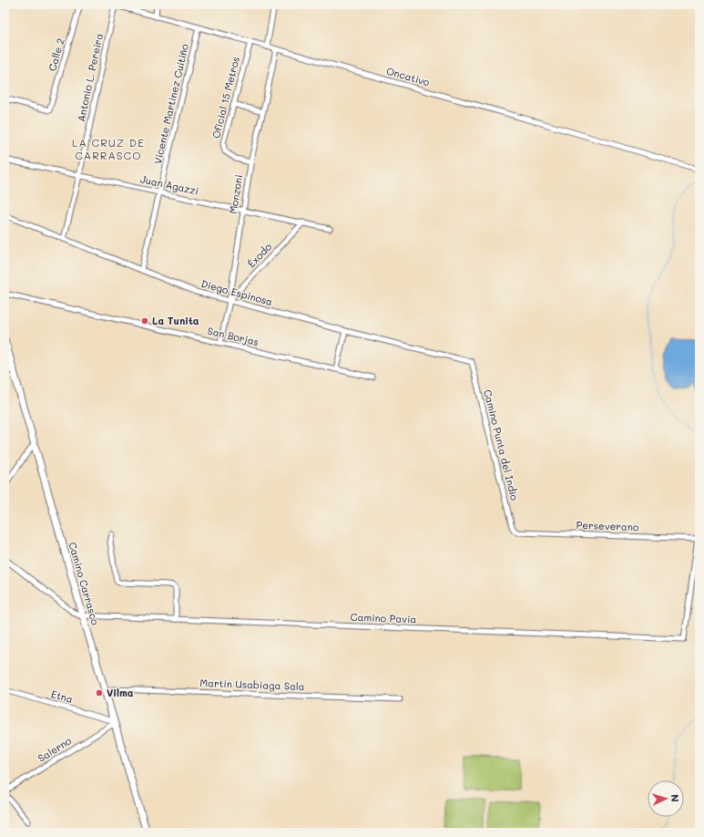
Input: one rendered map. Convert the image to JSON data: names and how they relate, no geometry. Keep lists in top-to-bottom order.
{
  "streets": {
    "main road": ["Camino Carrasco"],
    "street": [
      "Calle 2",
      "Oncativo",
      "Antonio L. Pereira",
      "Oficial 15 Metros",
      "Vicente Martínez Cuitiño",
      "Juan Agazzi",
      "Monzoni",
      "Éxodo",
      "Diego Espinosa",
      "San Borjas",
      "Camino Punta del Indio",
      "Perseverano",
      "Camino Pavia",
      "Martín Usabiaga Sala",
      "Etna",
      "Salerno"
    ]
  },
  "crossings": [
    ["Oncativo", "Antonio L. Pereira"],
    ["Oncativo", "Oficial 15 Metros"],
    ["Oncativo", "Vicente Martínez Cuitiño"],
    ["Oncativo", "Monzoni"],
    ["Antonio L. Pereira", "Juan Agazzi"],
    ["Antonio L. Pereira", "Diego Espinosa"],
    ["Oficial 15 Metros", "Monzoni"],
    ["Vicente Martínez Cuitiño", "Juan Agazzi"],
    ["Vicente Martínez Cuitiño", "Diego Espinosa"],
    ["Juan Agazzi", "Monzoni"],
    ["Juan Agazzi", "Éxodo"],
    ["Monzoni", "Éxodo"],
    ["Monzoni", "Diego Espinosa"],
    ["Monzoni", "San Borjas"],
    ["Éxodo", "Diego Espinosa"],
    ["Diego Espinosa", "Camino Punta del Indio"],
    ["Camino Punta del Indio", "Perseverano"],
    ["Perseverano", "Camino Pavia"],
    ["Camino Carrasco", "Camino Pavia"],
    ["Camino Carrasco", "Martín Usabiaga Sala"],
    ["Camino Carrasco", "Etna"],
    ["Camino Carrasco", "Salerno"],
    ["Etna", "Salerno"]
  ],
  "districts": ["LA CRUZ DE CARRASCO"],
  "places": ["La Tunita", "Vilma"],
  "north": "right"
}
